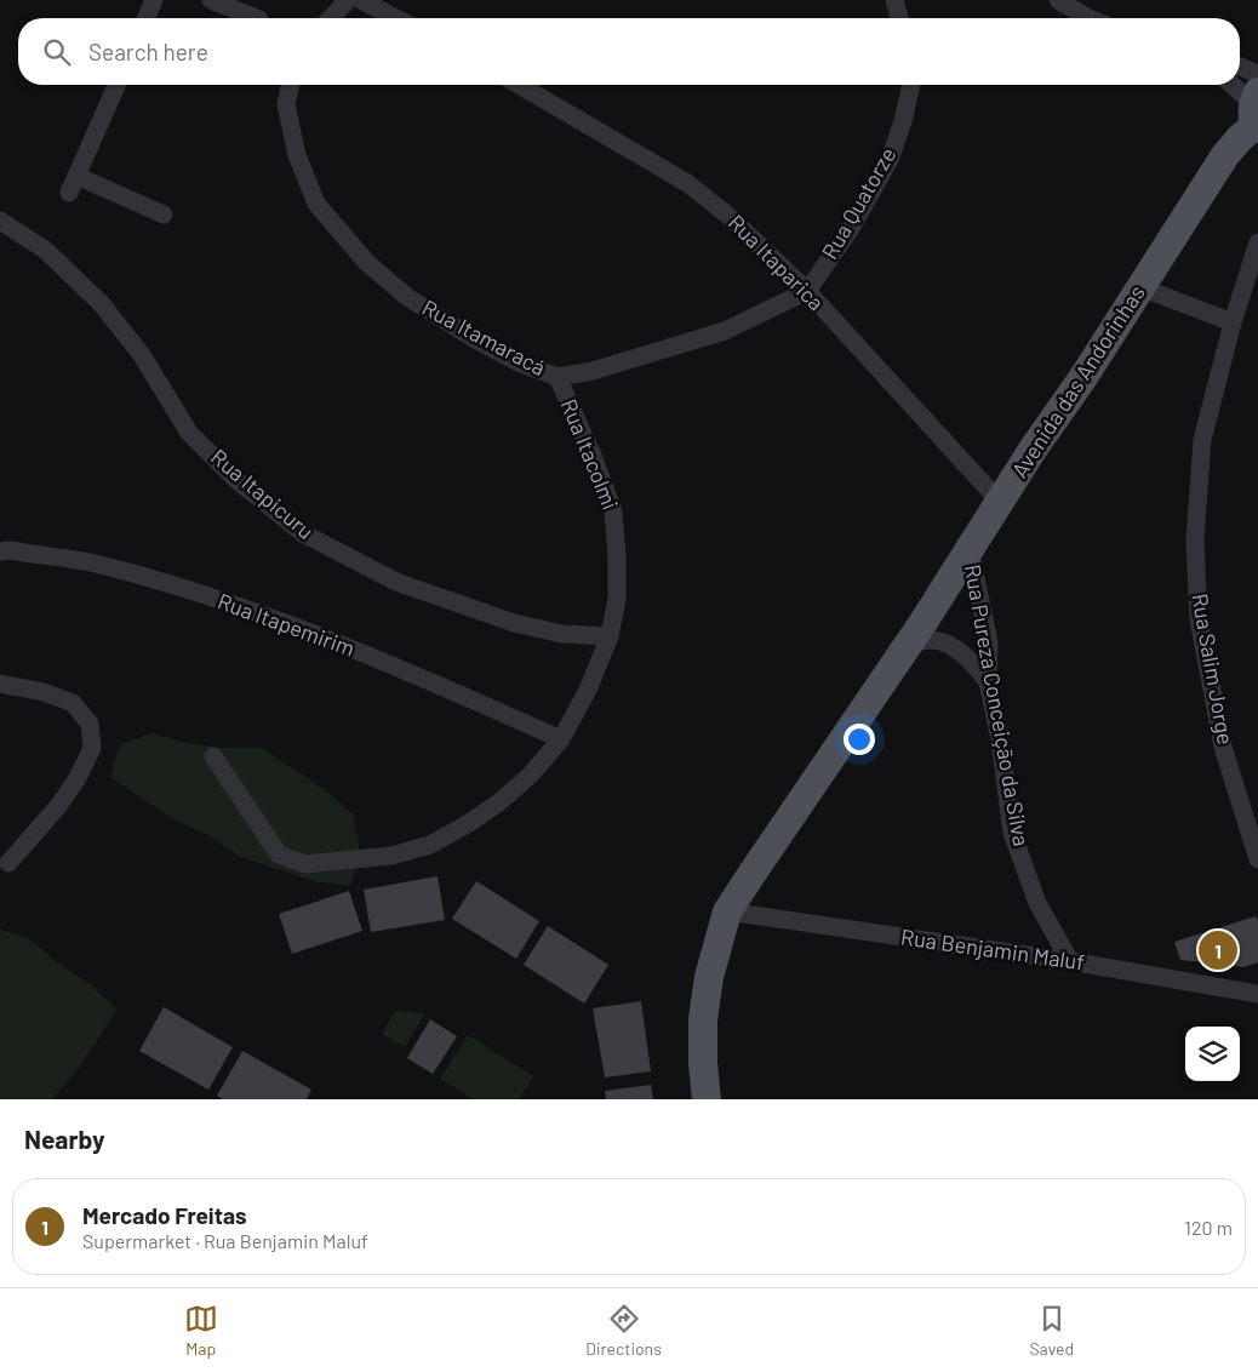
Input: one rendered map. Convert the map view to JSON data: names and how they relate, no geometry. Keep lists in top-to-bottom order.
{
  "streets": {
    "main road": ["Avenida das Andorinhas"],
    "street": [
      "Rua Quatorze",
      "Rua Itaparica",
      "Rua Itamaracá",
      "Rua Itacolmi",
      "Rua Itapicuru",
      "Rua Itapemirim",
      "Rua Salim Jorge",
      "Rua Pureza Conceição da Silva",
      "Rua Benjamin Maluf"
    ]
  },
  "crossings": [
    ["Rua Quatorze", "Rua Itaparica"],
    ["Rua Quatorze", "Rua Itamaracá"],
    ["Rua Itaparica", "Rua Itamaracá"],
    ["Rua Itaparica", "Avenida das Andorinhas"],
    ["Rua Itamaracá", "Rua Itacolmi"],
    ["Avenida das Andorinhas", "Rua Pureza Conceição da Silva"],
    ["Avenida das Andorinhas", "Rua Benjamin Maluf"],
    ["Rua Itacolmi", "Rua Itapicuru"],
    ["Rua Itacolmi", "Rua Itapemirim"],
    ["Rua Pureza Conceição da Silva", "Rua Benjamin Maluf"]
  ],
  "page": {
    "search": "Search here",
    "pins": "1",
    "heading": "Nearby",
    "list": [
      {
        "mark": "1",
        "name": "Mercado Freitas",
        "note": "Supermarket · Rua Benjamin Maluf",
        "value": "120 m"
      }
    ],
    "nav": ["Map", "Directions", "Saved"]
  }
}
